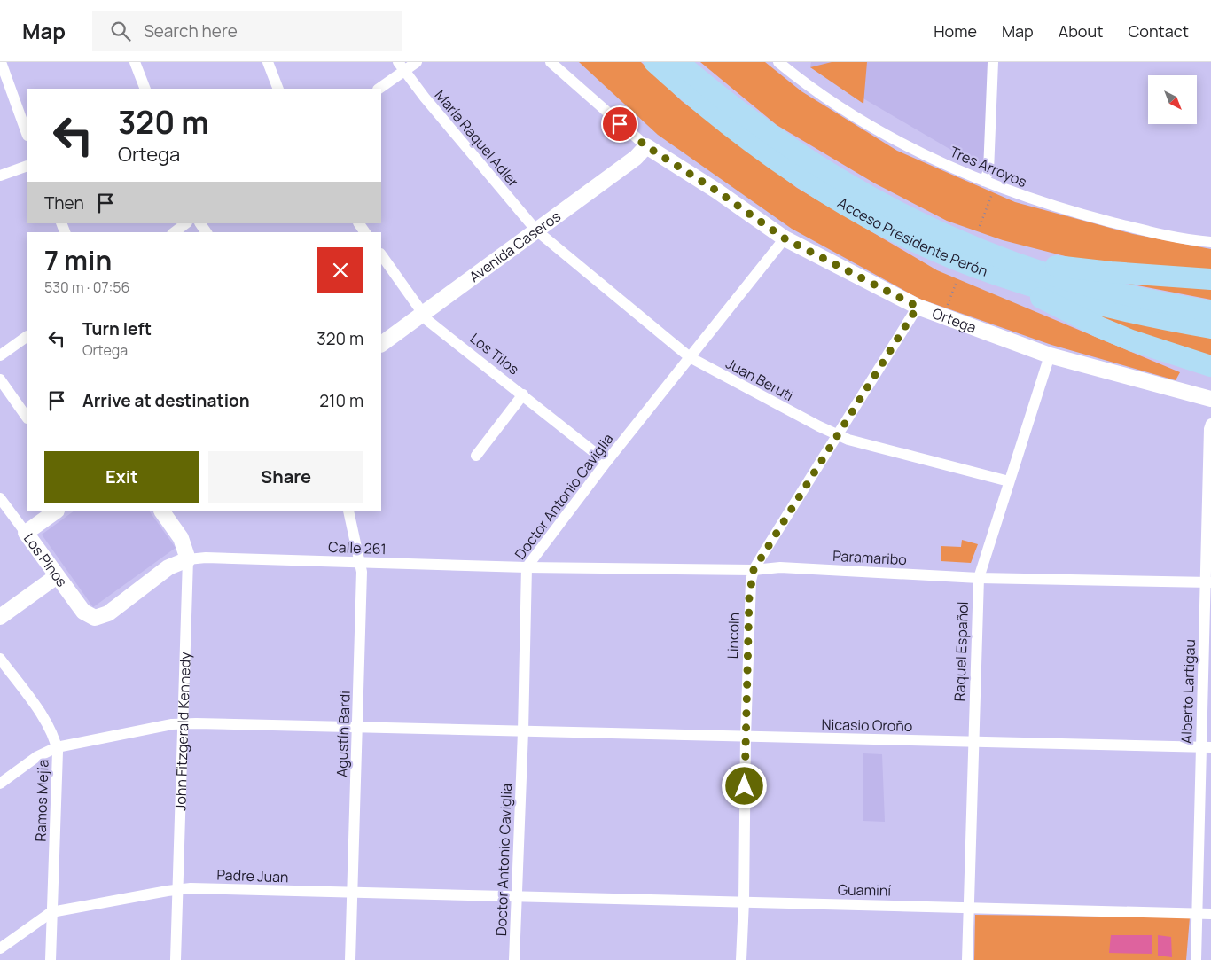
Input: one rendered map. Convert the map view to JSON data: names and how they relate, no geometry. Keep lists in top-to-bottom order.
{
  "streets": {
    "highway": ["Acceso Presidente Perón"],
    "street": [
      "María Raquel Adler",
      "Tres Arroyos",
      "Avenida Caseros",
      "Ortega",
      "Los Tilos",
      "Juan Beruti",
      "Doctor Antonio Caviglia",
      "Calle 261",
      "Paramaribo",
      "Los Pinos",
      "Lincoln",
      "Raquel Español",
      "Alberto Lartigau",
      "Nicasio Oroño",
      "John Fitzgerald Kennedy",
      "Agustín Bardi",
      "Ramos Mejía",
      "Padre Juan",
      "Guaminí"
    ]
  },
  "crossings": [
    ["María Raquel Adler", "Avenida Caseros"],
    ["María Raquel Adler", "Juan Beruti"],
    ["Avenida Caseros", "Ortega"],
    ["Avenida Caseros", "Los Tilos"],
    ["Avenida Caseros", "Juan Beruti"],
    ["Ortega", "Doctor Antonio Caviglia"],
    ["Ortega", "Lincoln"],
    ["Ortega", "Raquel Español"],
    ["Los Tilos", "Doctor Antonio Caviglia"],
    ["Juan Beruti", "Doctor Antonio Caviglia"],
    ["Juan Beruti", "Lincoln"],
    ["Juan Beruti", "Raquel Español"],
    ["Doctor Antonio Caviglia", "Calle 261"],
    ["Doctor Antonio Caviglia", "Paramaribo"],
    ["Doctor Antonio Caviglia", "Nicasio Oroño"],
    ["Doctor Antonio Caviglia", "Padre Juan"],
    ["Doctor Antonio Caviglia", "Guaminí"],
    ["Calle 261", "Paramaribo"],
    ["Calle 261", "Los Pinos"],
    ["Calle 261", "John Fitzgerald Kennedy"],
    ["Calle 261", "Agustín Bardi"],
    ["Paramaribo", "Lincoln"],
    ["Paramaribo", "Raquel Español"],
    ["Paramaribo", "Alberto Lartigau"],
    ["Los Pinos", "John Fitzgerald Kennedy"],
    ["Lincoln", "Nicasio Oroño"],
    ["Lincoln", "Guaminí"],
    ["Raquel Español", "Nicasio Oroño"],
    ["Raquel Español", "Guaminí"],
    ["Alberto Lartigau", "Nicasio Oroño"],
    ["Alberto Lartigau", "Guaminí"],
    ["Nicasio Oroño", "John Fitzgerald Kennedy"],
    ["Nicasio Oroño", "Agustín Bardi"],
    ["Nicasio Oroño", "Ramos Mejía"],
    ["John Fitzgerald Kennedy", "Padre Juan"],
    ["Agustín Bardi", "Padre Juan"],
    ["Ramos Mejía", "Padre Juan"],
    ["Padre Juan", "Guaminí"]
  ],
  "north": "bottom right",
  "page": {
    "header": "Map",
    "search": "Search here",
    "nav": [
      "Home",
      "Map",
      "About",
      "Contact"
    ],
    "turn": ["320 m", "Ortega"],
    "then": "Then",
    "heading": ["7 min", "530 m · 07:56"],
    "list": [
      {
        "name": "Turn left",
        "note": "Ortega",
        "value": "320 m"
      },
      {
        "name": "Arrive at destination",
        "value": "210 m"
      }
    ],
    "buttons": ["Exit", "Share"]
  }
}
